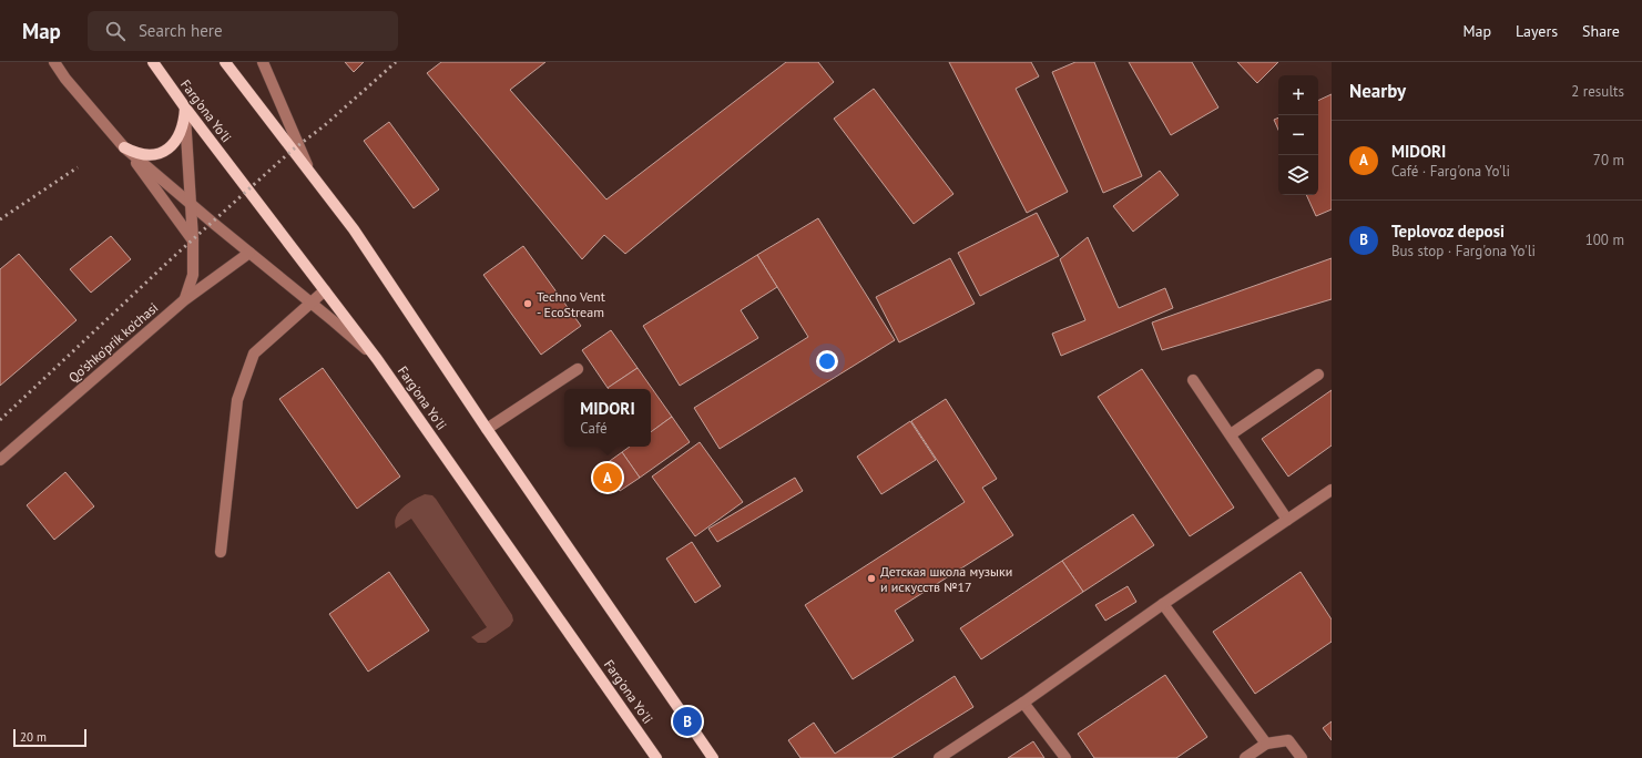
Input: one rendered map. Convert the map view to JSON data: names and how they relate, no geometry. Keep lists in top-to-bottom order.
{
  "streets": {
    "main road": ["Farg'ona Yo'li"],
    "street": ["Qo'shko'prik ko'chasi"]
  },
  "places": ["Techno Vent - EcoStream", "Детская школа музыки и искусств №17"],
  "scale_bar": "20 m",
  "page": {
    "header": "Map",
    "search": "Search here",
    "nav": ["Map", "Layers", "Share"],
    "heading": ["Nearby", "2 results"],
    "map_buttons": ["+", "−"],
    "list": [
      {
        "mark": "A",
        "name": "MIDORI",
        "note": "Café · Farg'ona Yo'li",
        "value": "70 m"
      },
      {
        "mark": "B",
        "name": "Teplovoz deposi",
        "note": "Bus stop · Farg'ona Yo'li",
        "value": "100 m"
      }
    ],
    "popup": ["MIDORI", "Café"],
    "pins": ["A", "B"],
    "scale": "20 m"
  }
}
